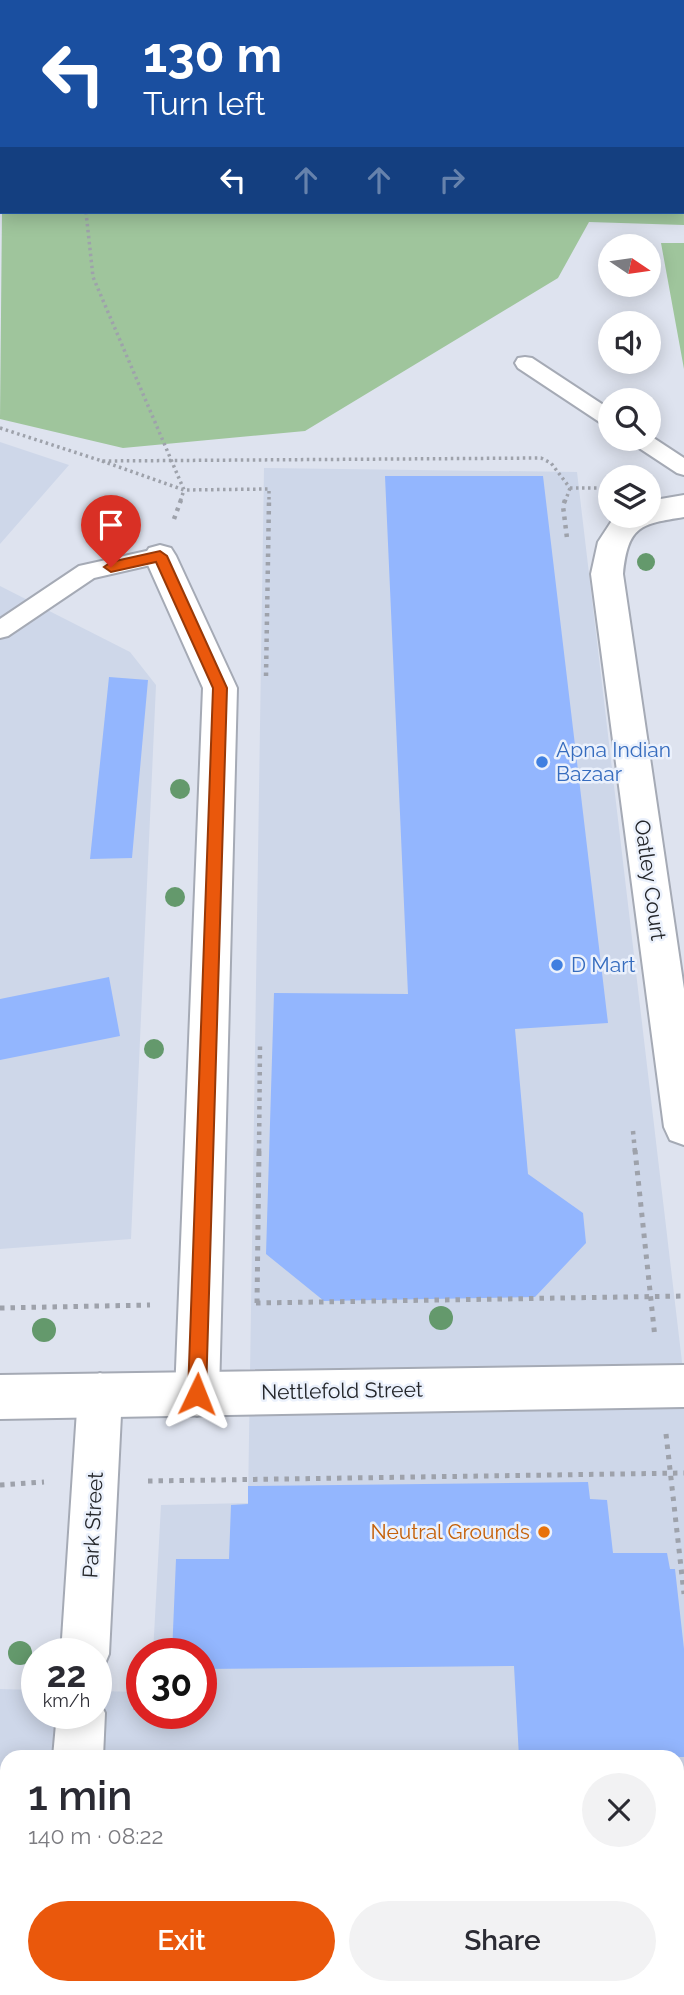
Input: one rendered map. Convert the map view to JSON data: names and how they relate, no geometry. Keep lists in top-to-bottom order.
{
  "streets": {
    "street": ["Oatley Court", "Nettlefold Street", "Park Street"]
  },
  "crossings": [
    ["Nettlefold Street", "Park Street"]
  ],
  "places": ["Apna Indian Bazaar", "D Mart", "Neutral Grounds"],
  "north": "right",
  "page": {
    "turn": ["130 m", "Turn left"],
    "speed": "22 km/h",
    "limit": "30",
    "heading": ["1 min", "140 m · 08:22"],
    "buttons": ["Exit", "Share"]
  }
}
